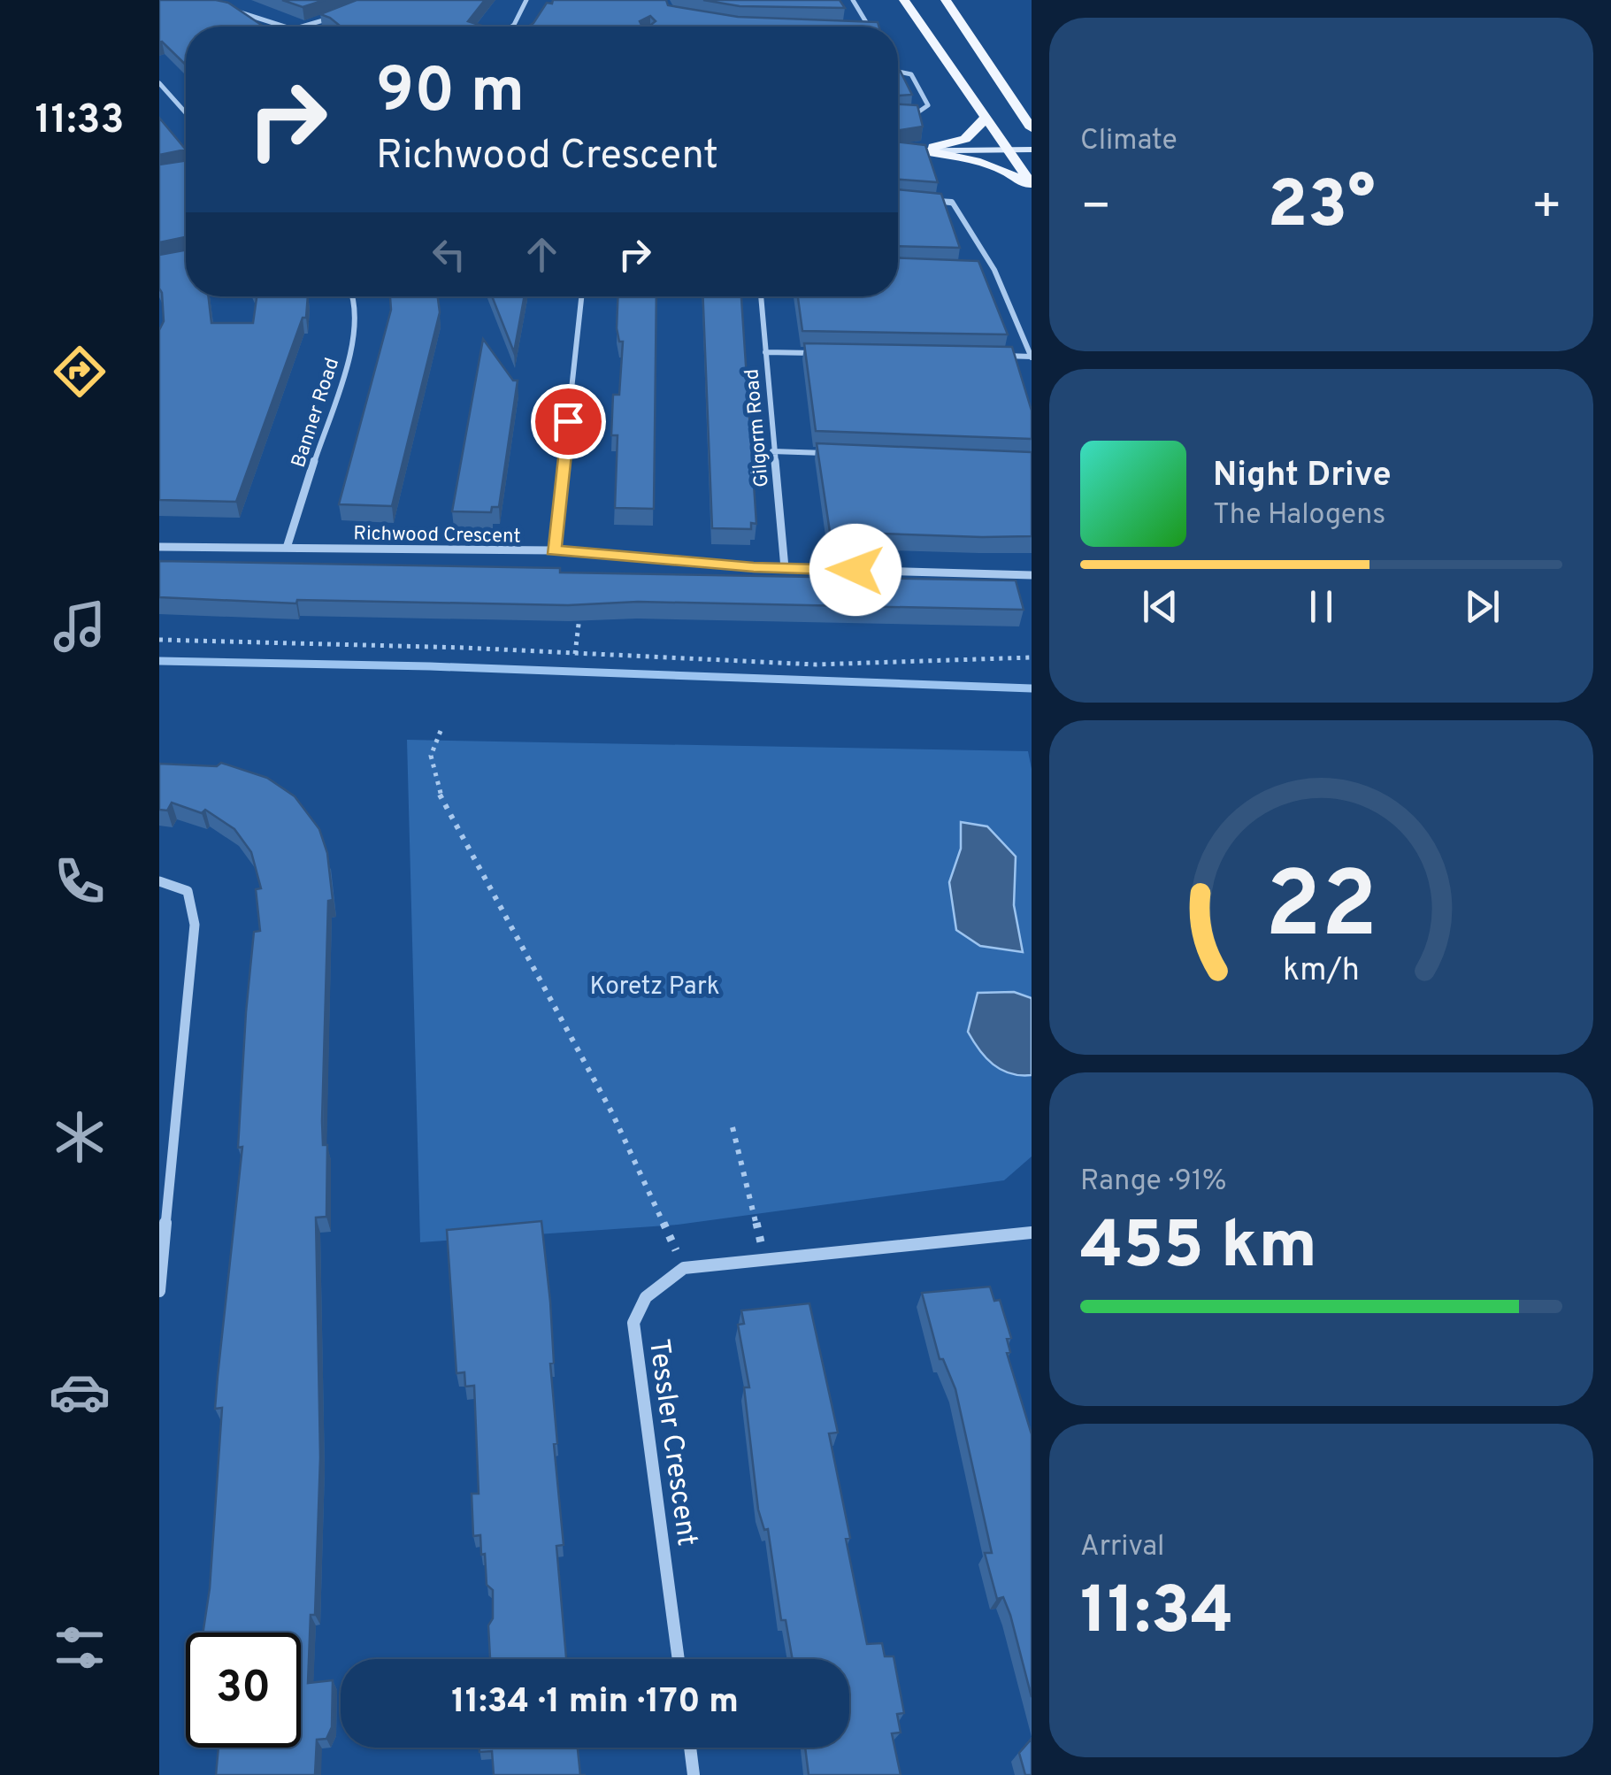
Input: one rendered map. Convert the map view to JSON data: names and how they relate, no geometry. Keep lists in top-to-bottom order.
{
  "streets": {
    "street": [
      "Banner Road",
      "Gilgorm Road",
      "Richwood Crescent",
      "Tessler Crescent"
    ]
  },
  "crossings": [
    ["Banner Road", "Richwood Crescent"]
  ],
  "parks": ["Koretz Park"],
  "page": {
    "tabs": "11:33",
    "tile": [
      "Climate",
      ["Range · 91%", "455 km"],
      ["Arrival", "11:34"]
    ],
    "turn": ["90 m", "Richwood Crescent"],
    "heat": ["−", "23°", "+"],
    "song": ["Night Drive", "The Halogens"],
    "limit": "30",
    "trip": "11:34 · 1 min · 170 m",
    "gauge": ["22", "km/h"]
  }
}
